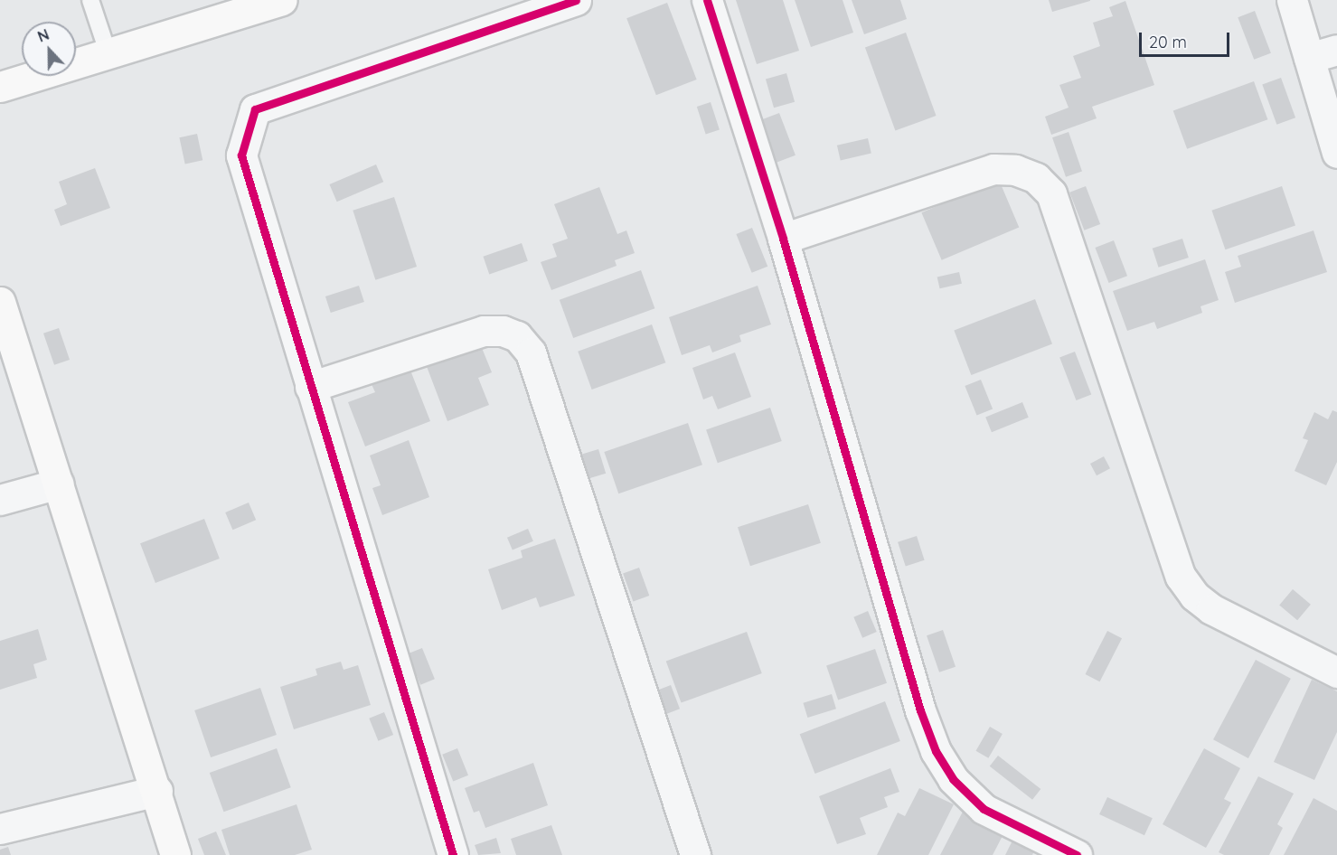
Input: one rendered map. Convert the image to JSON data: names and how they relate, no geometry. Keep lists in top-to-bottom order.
{
  "scale_bar": "20 m",
  "north": "top"
}
